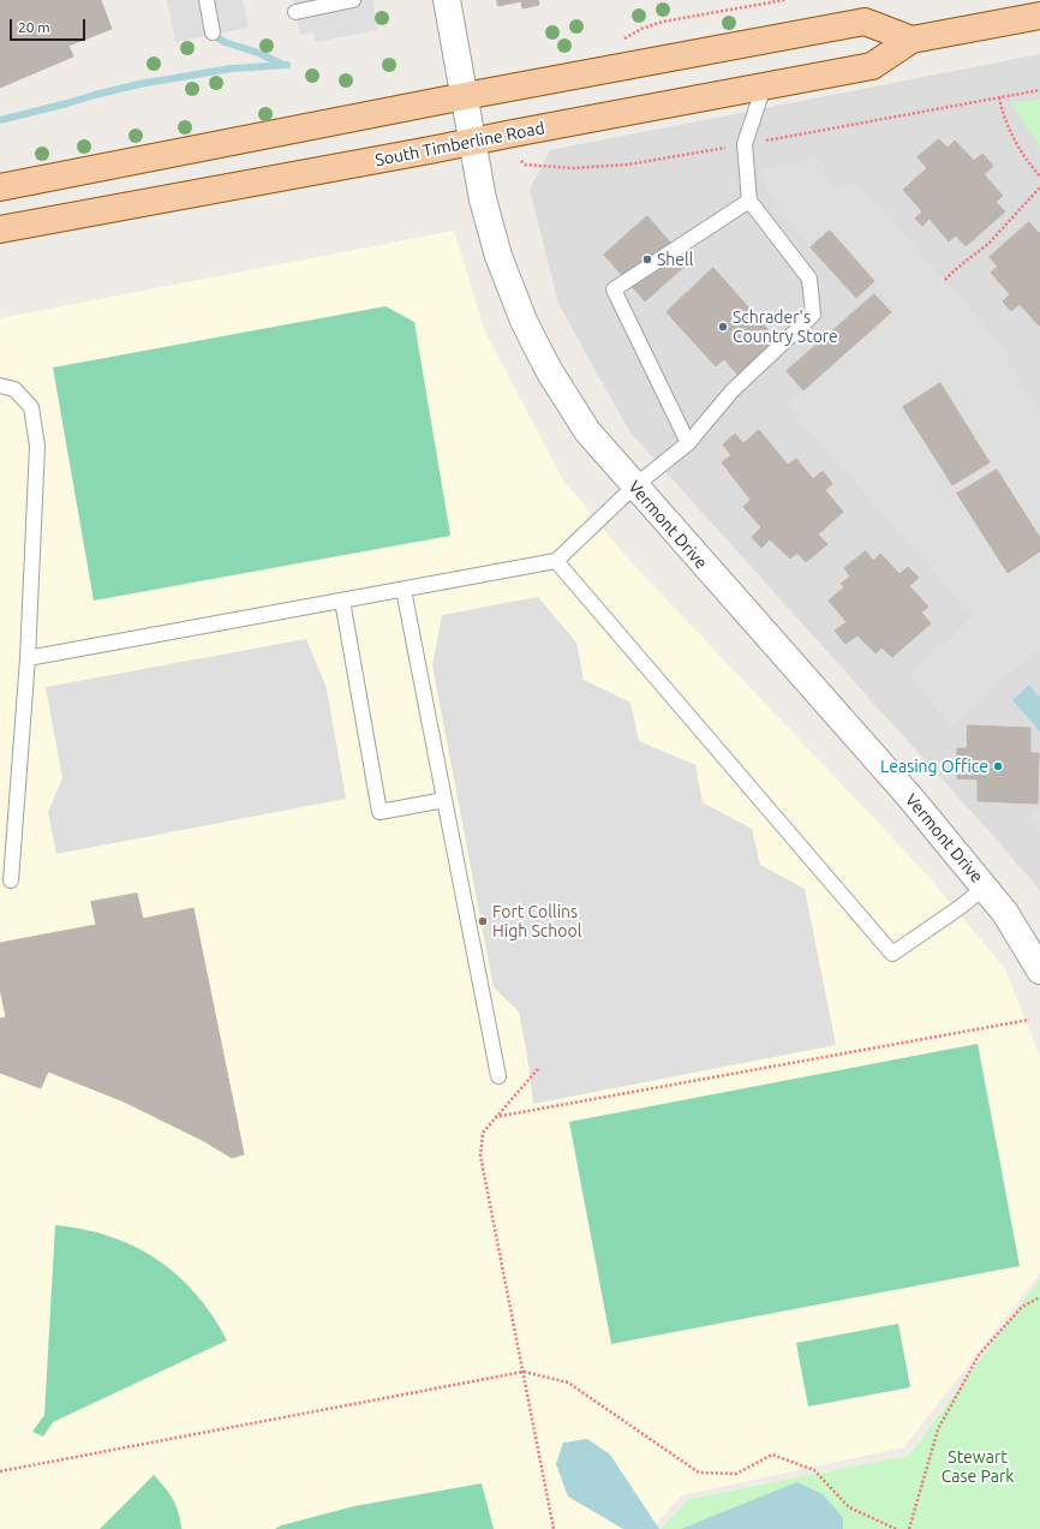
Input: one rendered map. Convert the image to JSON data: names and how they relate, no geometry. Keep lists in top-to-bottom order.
{
  "streets": {
    "main road": ["South Timberline Road"],
    "street": ["Vermont Drive"]
  },
  "crossings": [
    ["South Timberline Road", "Vermont Drive"]
  ],
  "parks": ["Stewart Case Park"],
  "places": [
    "Shell",
    "Schrader's Country Store",
    "Leasing Office",
    "Fort Collins High School"
  ],
  "scale_bar": "20 m"
}
